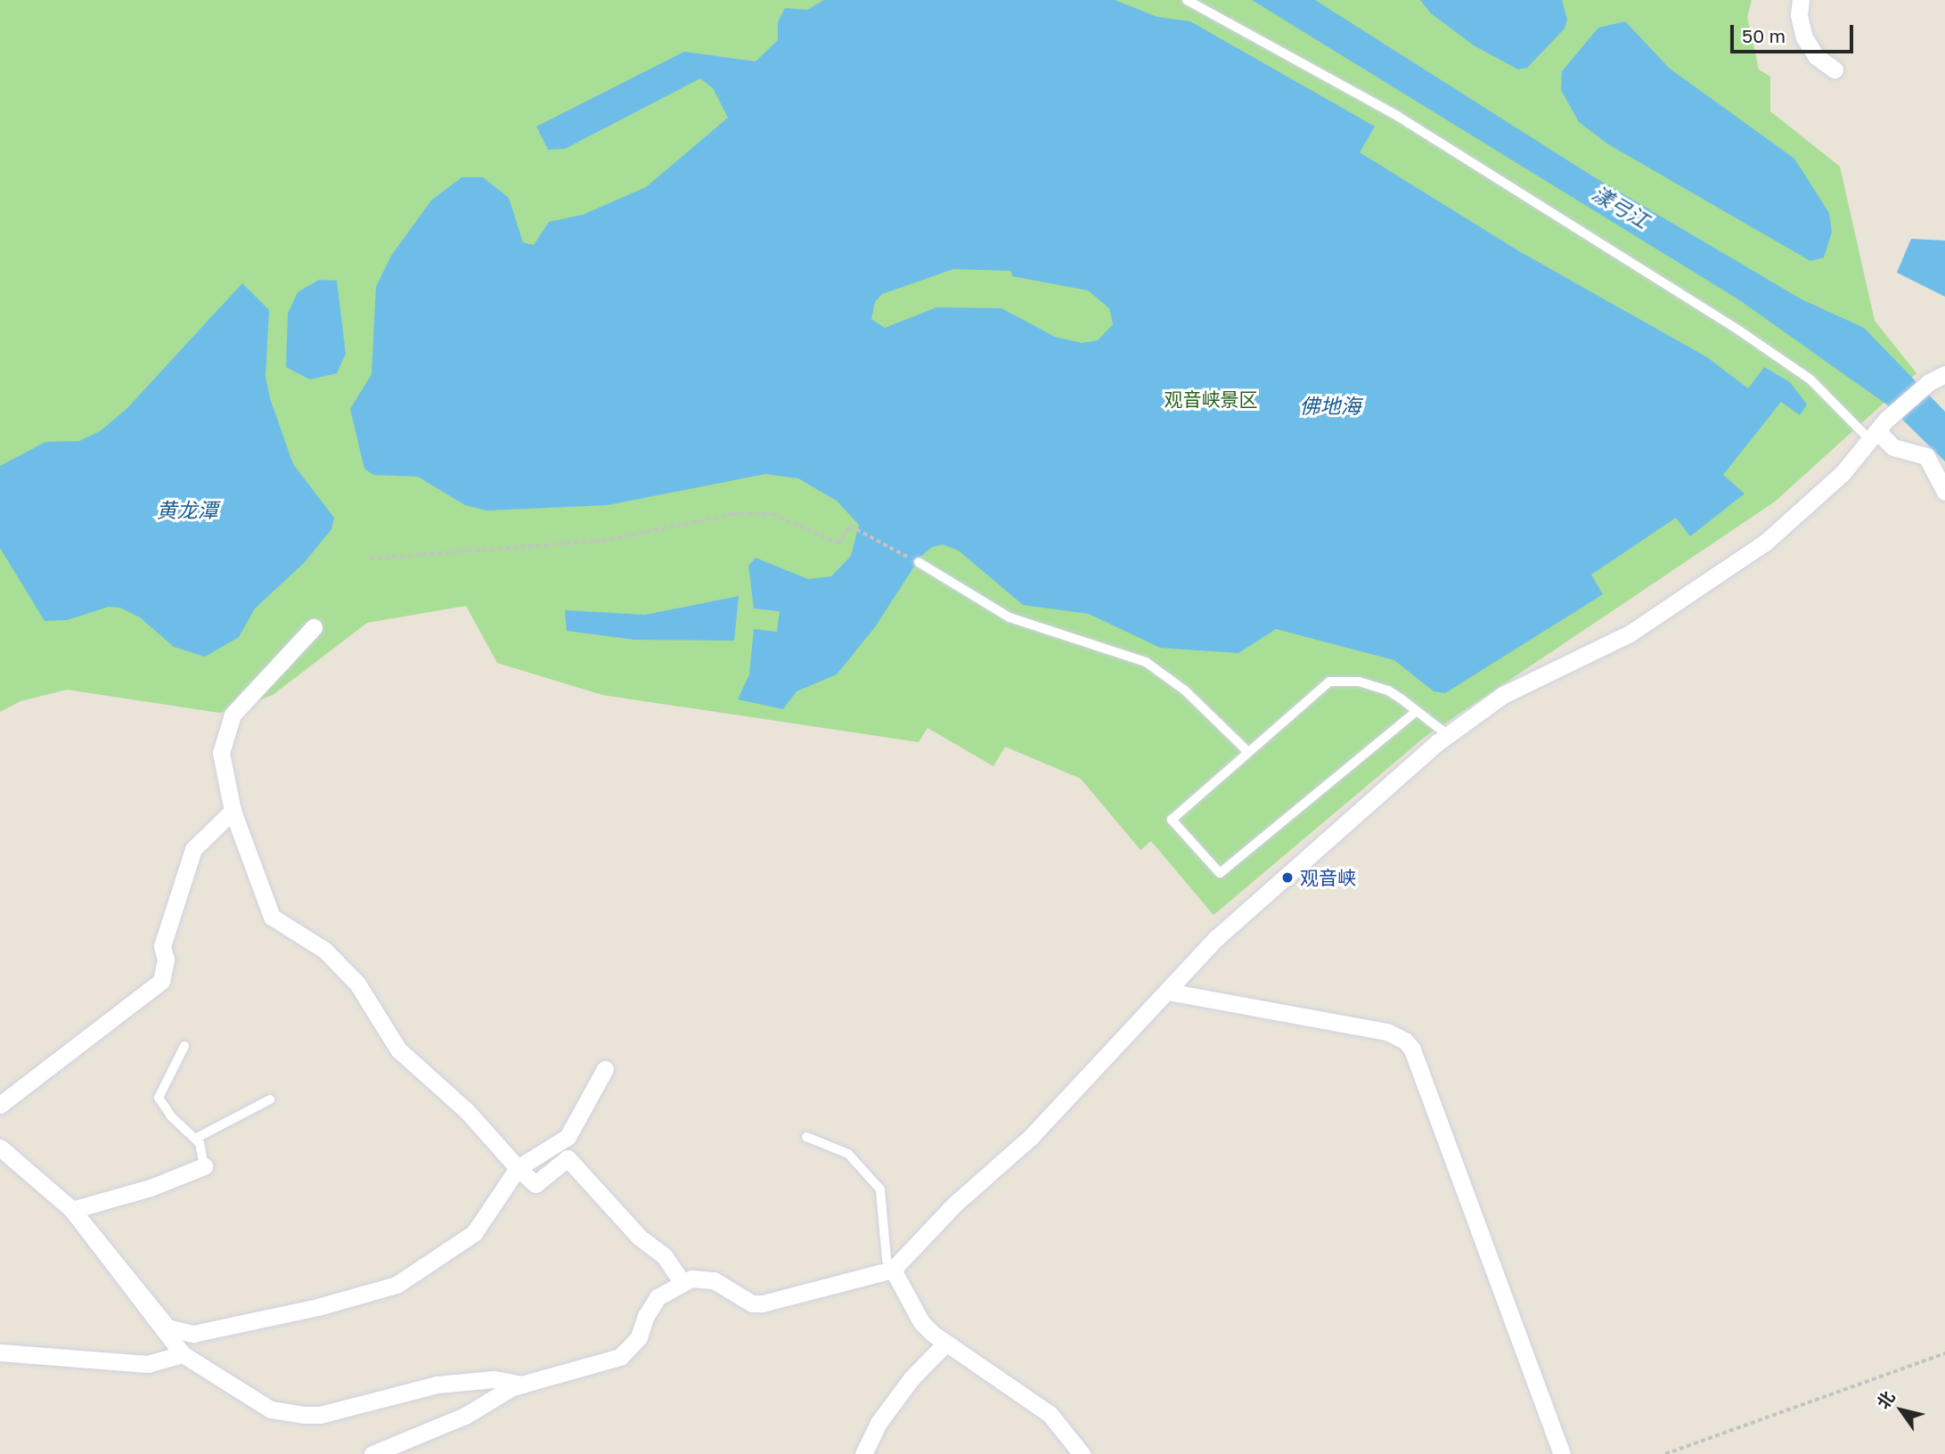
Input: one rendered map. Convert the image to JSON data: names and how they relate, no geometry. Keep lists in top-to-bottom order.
{
  "water": ["漾弓江", "佛地海", "黄龙潭"],
  "parks": ["观音峡景区"],
  "places": ["观音峡"],
  "scale_bar": "50 m",
  "north": "top left"
}
